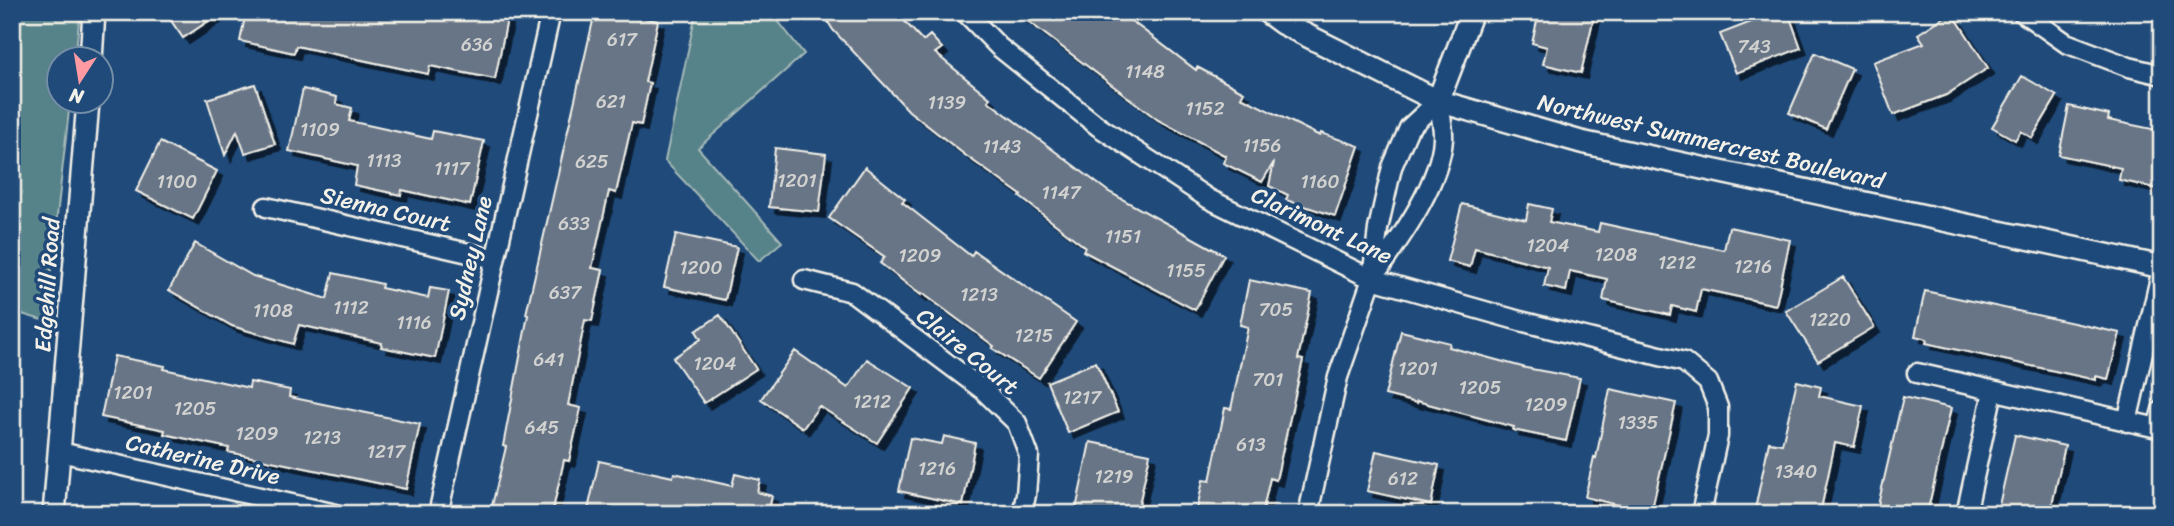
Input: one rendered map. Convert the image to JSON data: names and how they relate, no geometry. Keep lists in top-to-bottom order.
{
  "streets": {
    "street": [
      "Northwest Summercrest Boulevard",
      "Sienna Court",
      "Clarimont Lane",
      "Sydney Lane",
      "Edgehill Road",
      "Claire Court",
      "Catherine Drive"
    ]
  },
  "crossings": [
    ["Sienna Court", "Sydney Lane"],
    ["Edgehill Road", "Catherine Drive"]
  ],
  "house_numbers": [
    "617",
    "636",
    "743",
    "1148",
    "621",
    "1139",
    "1152",
    "1109",
    "1156",
    "1143",
    "1113",
    "625",
    "1117",
    "1201",
    "1100",
    "1160",
    "1147",
    "633",
    "1151",
    "1204",
    "1208",
    "1209",
    "1212",
    "1216",
    "1200",
    "1155",
    "637",
    "1213",
    "1112",
    "705",
    "1108",
    "1220",
    "1116",
    "1215",
    "641",
    "1204",
    "1201",
    "701",
    "1205",
    "1201",
    "1217",
    "1212",
    "1209",
    "1205",
    "1335",
    "645",
    "1209",
    "1213",
    "613",
    "1217",
    "1216",
    "1340",
    "1219",
    "612"
  ],
  "north": "bottom"
}
